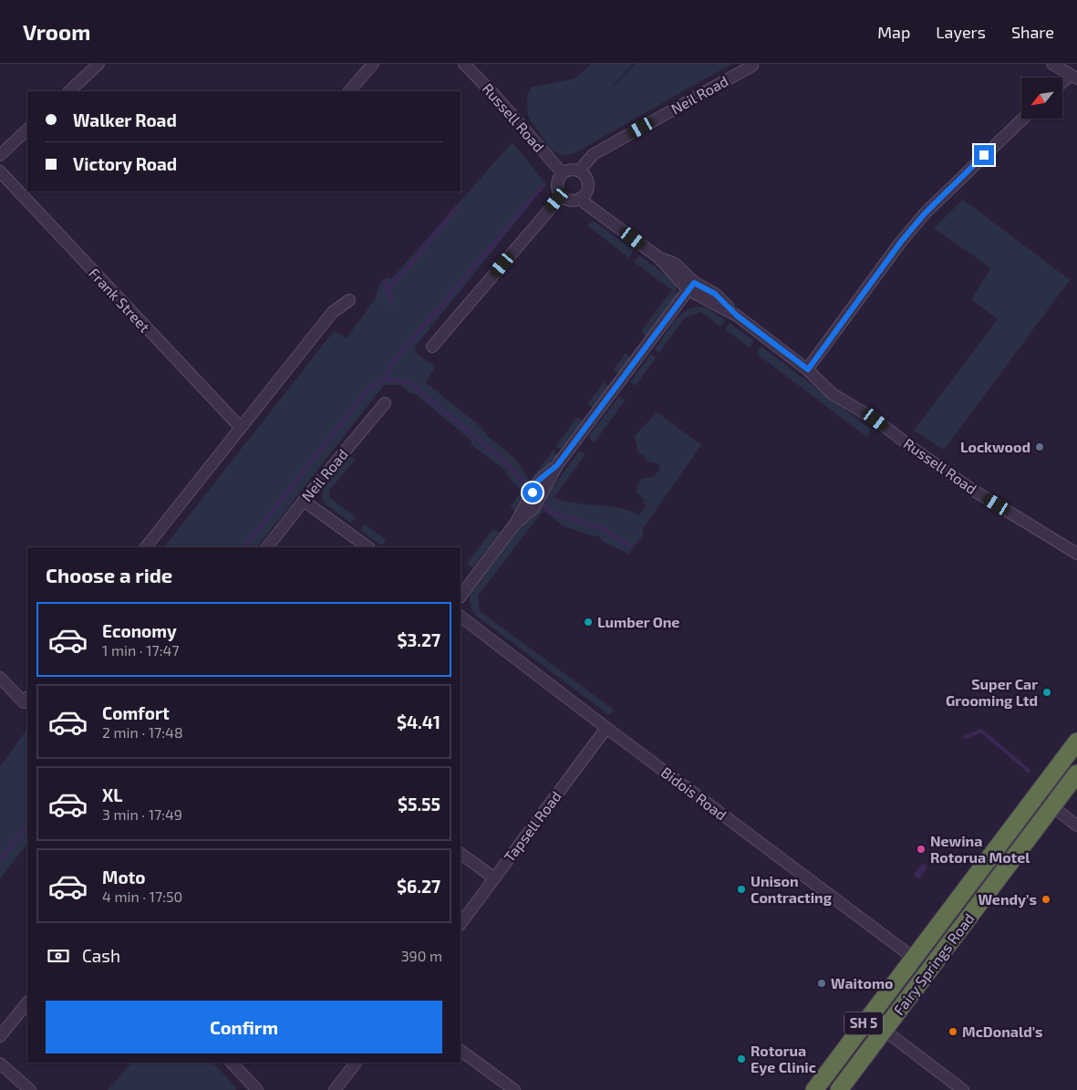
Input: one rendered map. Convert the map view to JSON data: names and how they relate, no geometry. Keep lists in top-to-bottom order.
{
  "streets": {
    "highway": ["Fairy Springs Road", "SH 5"],
    "street": [
      "Neil Road",
      "Russell Road",
      "Frank Street",
      "Bidois Road",
      "Tapsell Road"
    ]
  },
  "crossings": [
    ["Neil Road", "Russell Road"],
    ["Bidois Road", "Tapsell Road"],
    ["Bidois Road", "Fairy Springs Road"]
  ],
  "places": [
    "Lockwood",
    "Lumber One",
    "Super Car Grooming Ltd",
    "Newina Rotorua Motel",
    "Unison Contracting",
    "Wendy's",
    "Waitomo",
    "McDonald's",
    "Rotorua Eye Clinic"
  ],
  "north": "bottom left",
  "page": {
    "header": "Vroom",
    "nav": ["Map", "Layers", "Share"],
    "banner": ["Walker Road", "Victory Road"],
    "heading": "Choose a ride",
    "list": [
      {
        "name": "Economy",
        "note": "1 min · 17:47",
        "value": "$3.27"
      },
      {
        "name": "Comfort",
        "note": "2 min · 17:48",
        "value": "$4.41"
      },
      {
        "name": "XL",
        "note": "3 min · 17:49",
        "value": "$5.55"
      },
      {
        "name": "Moto",
        "note": "4 min · 17:50",
        "value": "$6.27"
      }
    ],
    "pay": ["Cash", "390 m"],
    "buttons": "Confirm"
  }
}
